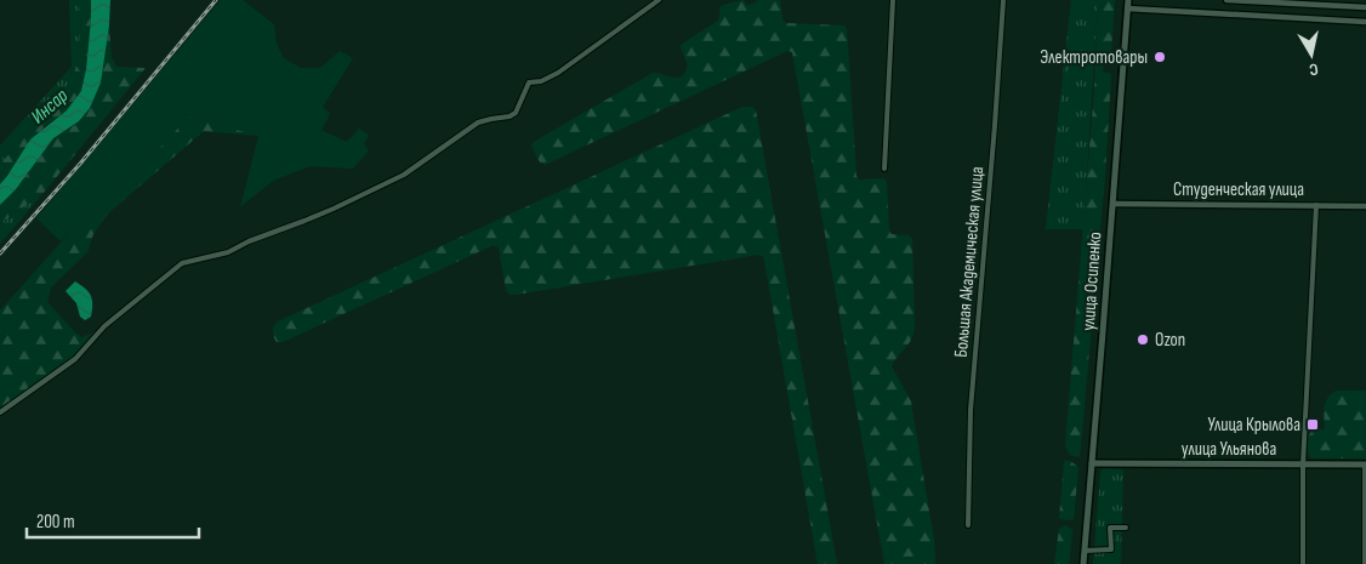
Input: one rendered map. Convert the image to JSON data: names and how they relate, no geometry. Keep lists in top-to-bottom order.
{
  "streets": {
    "main road": ["улица Осипенко", "улица Ульянова"],
    "street": ["Студенческая улица", "Большая Академическая улица"]
  },
  "crossings": [
    ["Студенческая улица", "улица Осипенко"],
    ["улица Осипенко", "улица Ульянова"]
  ],
  "water": ["Инсар"],
  "places": {
    "other": ["Электротовары", "Ozon"],
    "transit": ["Улица Крылова"]
  },
  "scale_bar": "200 m",
  "north": "bottom"
}
